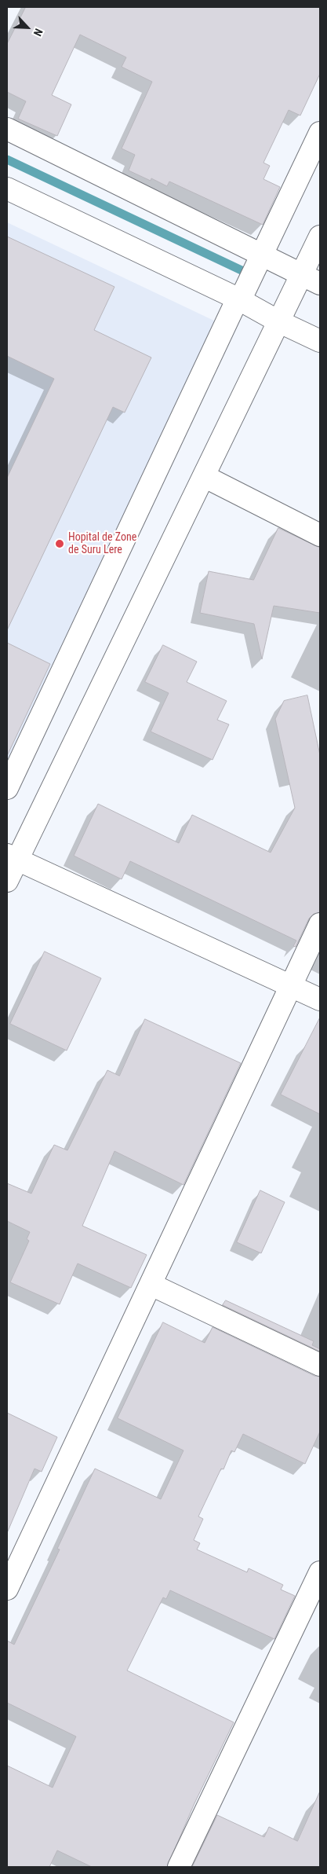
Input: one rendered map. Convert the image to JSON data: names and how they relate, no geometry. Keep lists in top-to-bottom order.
{
  "places": ["Hopital de Zone de Suru Lere"],
  "north": "bottom right"
}
